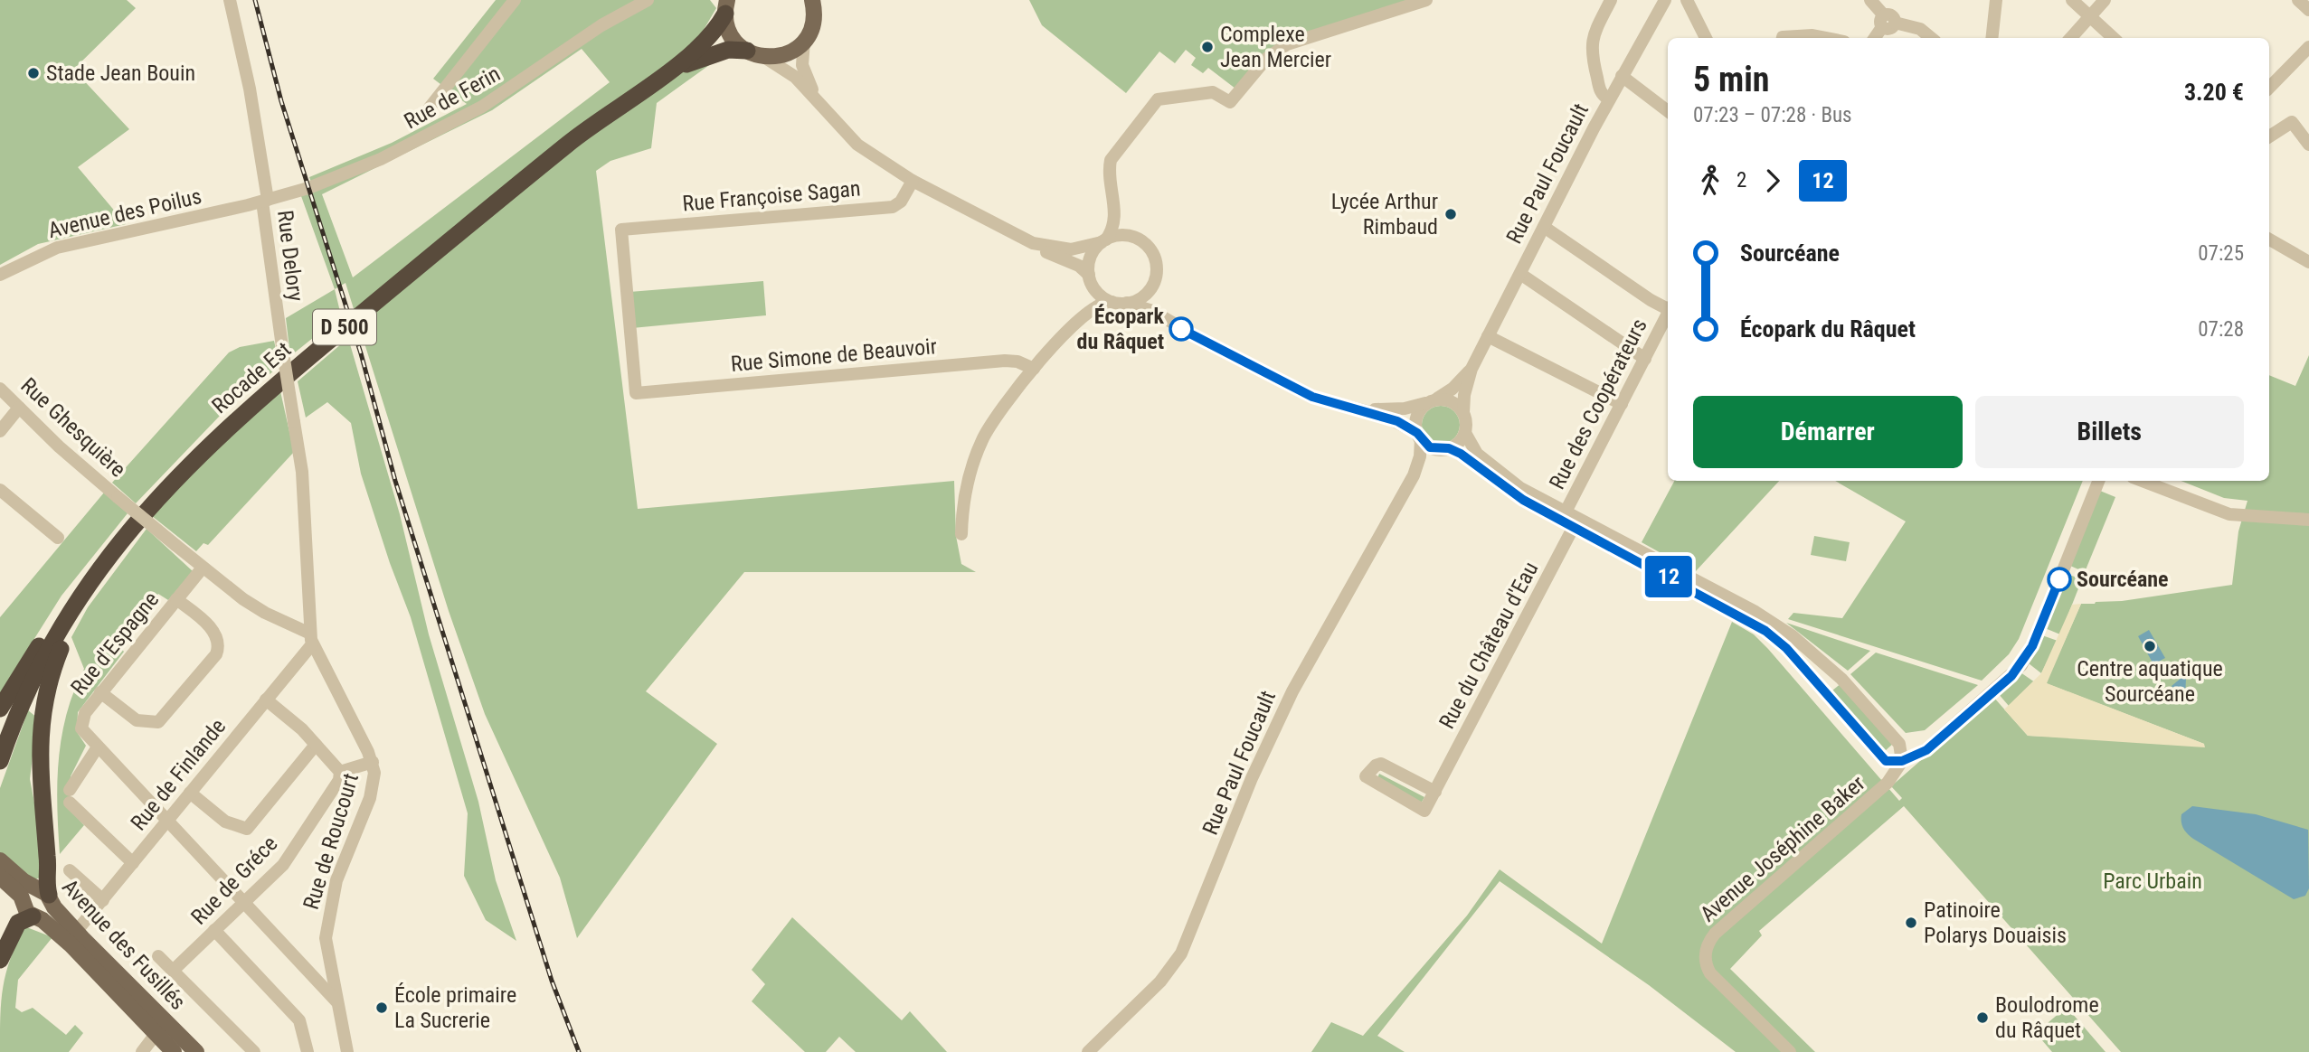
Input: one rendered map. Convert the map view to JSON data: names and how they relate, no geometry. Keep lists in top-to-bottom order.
{
  "streets": {
    "highway": ["D 500", "Rocade Est"],
    "main road": ["Avenue des Fusillés"],
    "street": [
      "Rue de Ferin",
      "Rue Paul Foucault",
      "Rue Françoise Sagan",
      "Avenue des Poilus",
      "Rue Delory",
      "Rue Simone de Beauvoir",
      "Rue des Coopérateurs",
      "Rue Ghesquière",
      "Rue d'Espagne",
      "Rue du Château d'Eau",
      "Rue de Finlande",
      "Rue de Roucourt",
      "Avenue Joséphine Baker",
      "Rue de Gréce"
    ]
  },
  "crossings": [
    ["Rue de Ferin", "Avenue des Poilus"],
    ["Rue de Ferin", "Rue Delory"],
    ["Rue Françoise Sagan", "Rue Simone de Beauvoir"],
    ["Avenue des Poilus", "Rue Delory"],
    ["Rue Delory", "Rue de Roucourt"],
    ["Rue Ghesquière", "Rue d'Espagne"],
    ["Rue Ghesquière", "Rue de Finlande"],
    ["Rue Ghesquière", "Rue de Roucourt"],
    ["Rue de Finlande", "Rue de Roucourt"],
    ["Rue de Finlande", "Avenue des Fusillés"]
  ],
  "parks": ["Parc Urbain"],
  "places": [
    "Complexe Jean Mercier",
    "Stade Jean Bouin",
    "Lycée Arthur Rimbaud",
    "Écopark du Râquet",
    "Sourcéane",
    "Centre aquatique Sourcéane",
    "Patinoire Polarys Douaisis",
    "École primaire La Sucrerie",
    "Boulodrome du Râquet"
  ],
  "lines": ["bus line 12"],
  "page": {
    "on_map": "12",
    "heading": ["5 min", "07:23 – 07:28 · Bus", "3.20 €"],
    "legs": ["2", "12"],
    "list": [
      {
        "name": "Sourcéane",
        "value": "07:25"
      },
      {
        "name": "Écopark du Râquet",
        "value": "07:28"
      }
    ],
    "buttons": ["Démarrer", "Billets"]
  }
}
